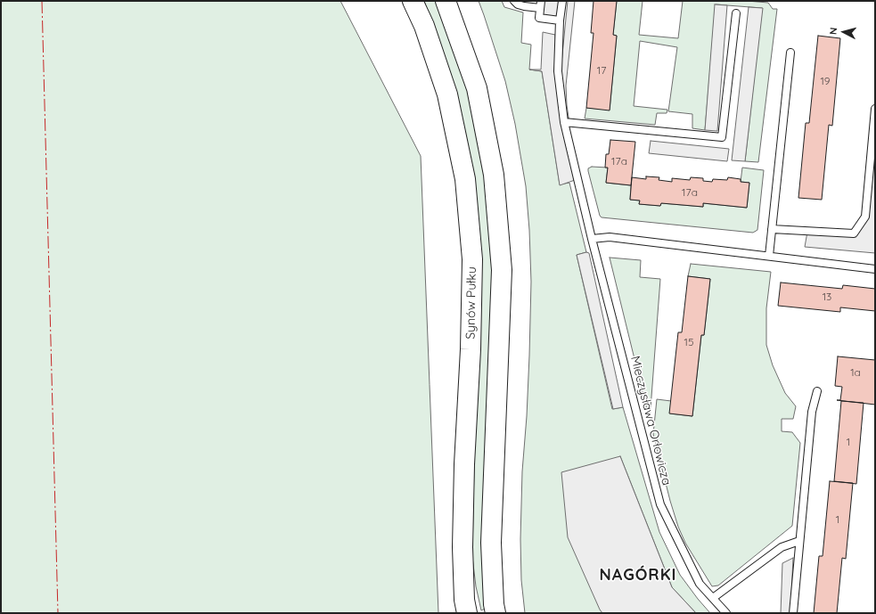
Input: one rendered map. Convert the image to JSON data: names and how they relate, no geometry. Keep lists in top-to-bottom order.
{
  "streets": {
    "main road": ["Synów Pułku"],
    "lane": ["Mieczysława Orłowicza"]
  },
  "districts": ["NAGÓRKI"],
  "house_numbers": [
    "17",
    "19",
    "17a",
    "17a",
    "13",
    "15",
    "1a",
    "1",
    "1"
  ],
  "north": "left"
}
